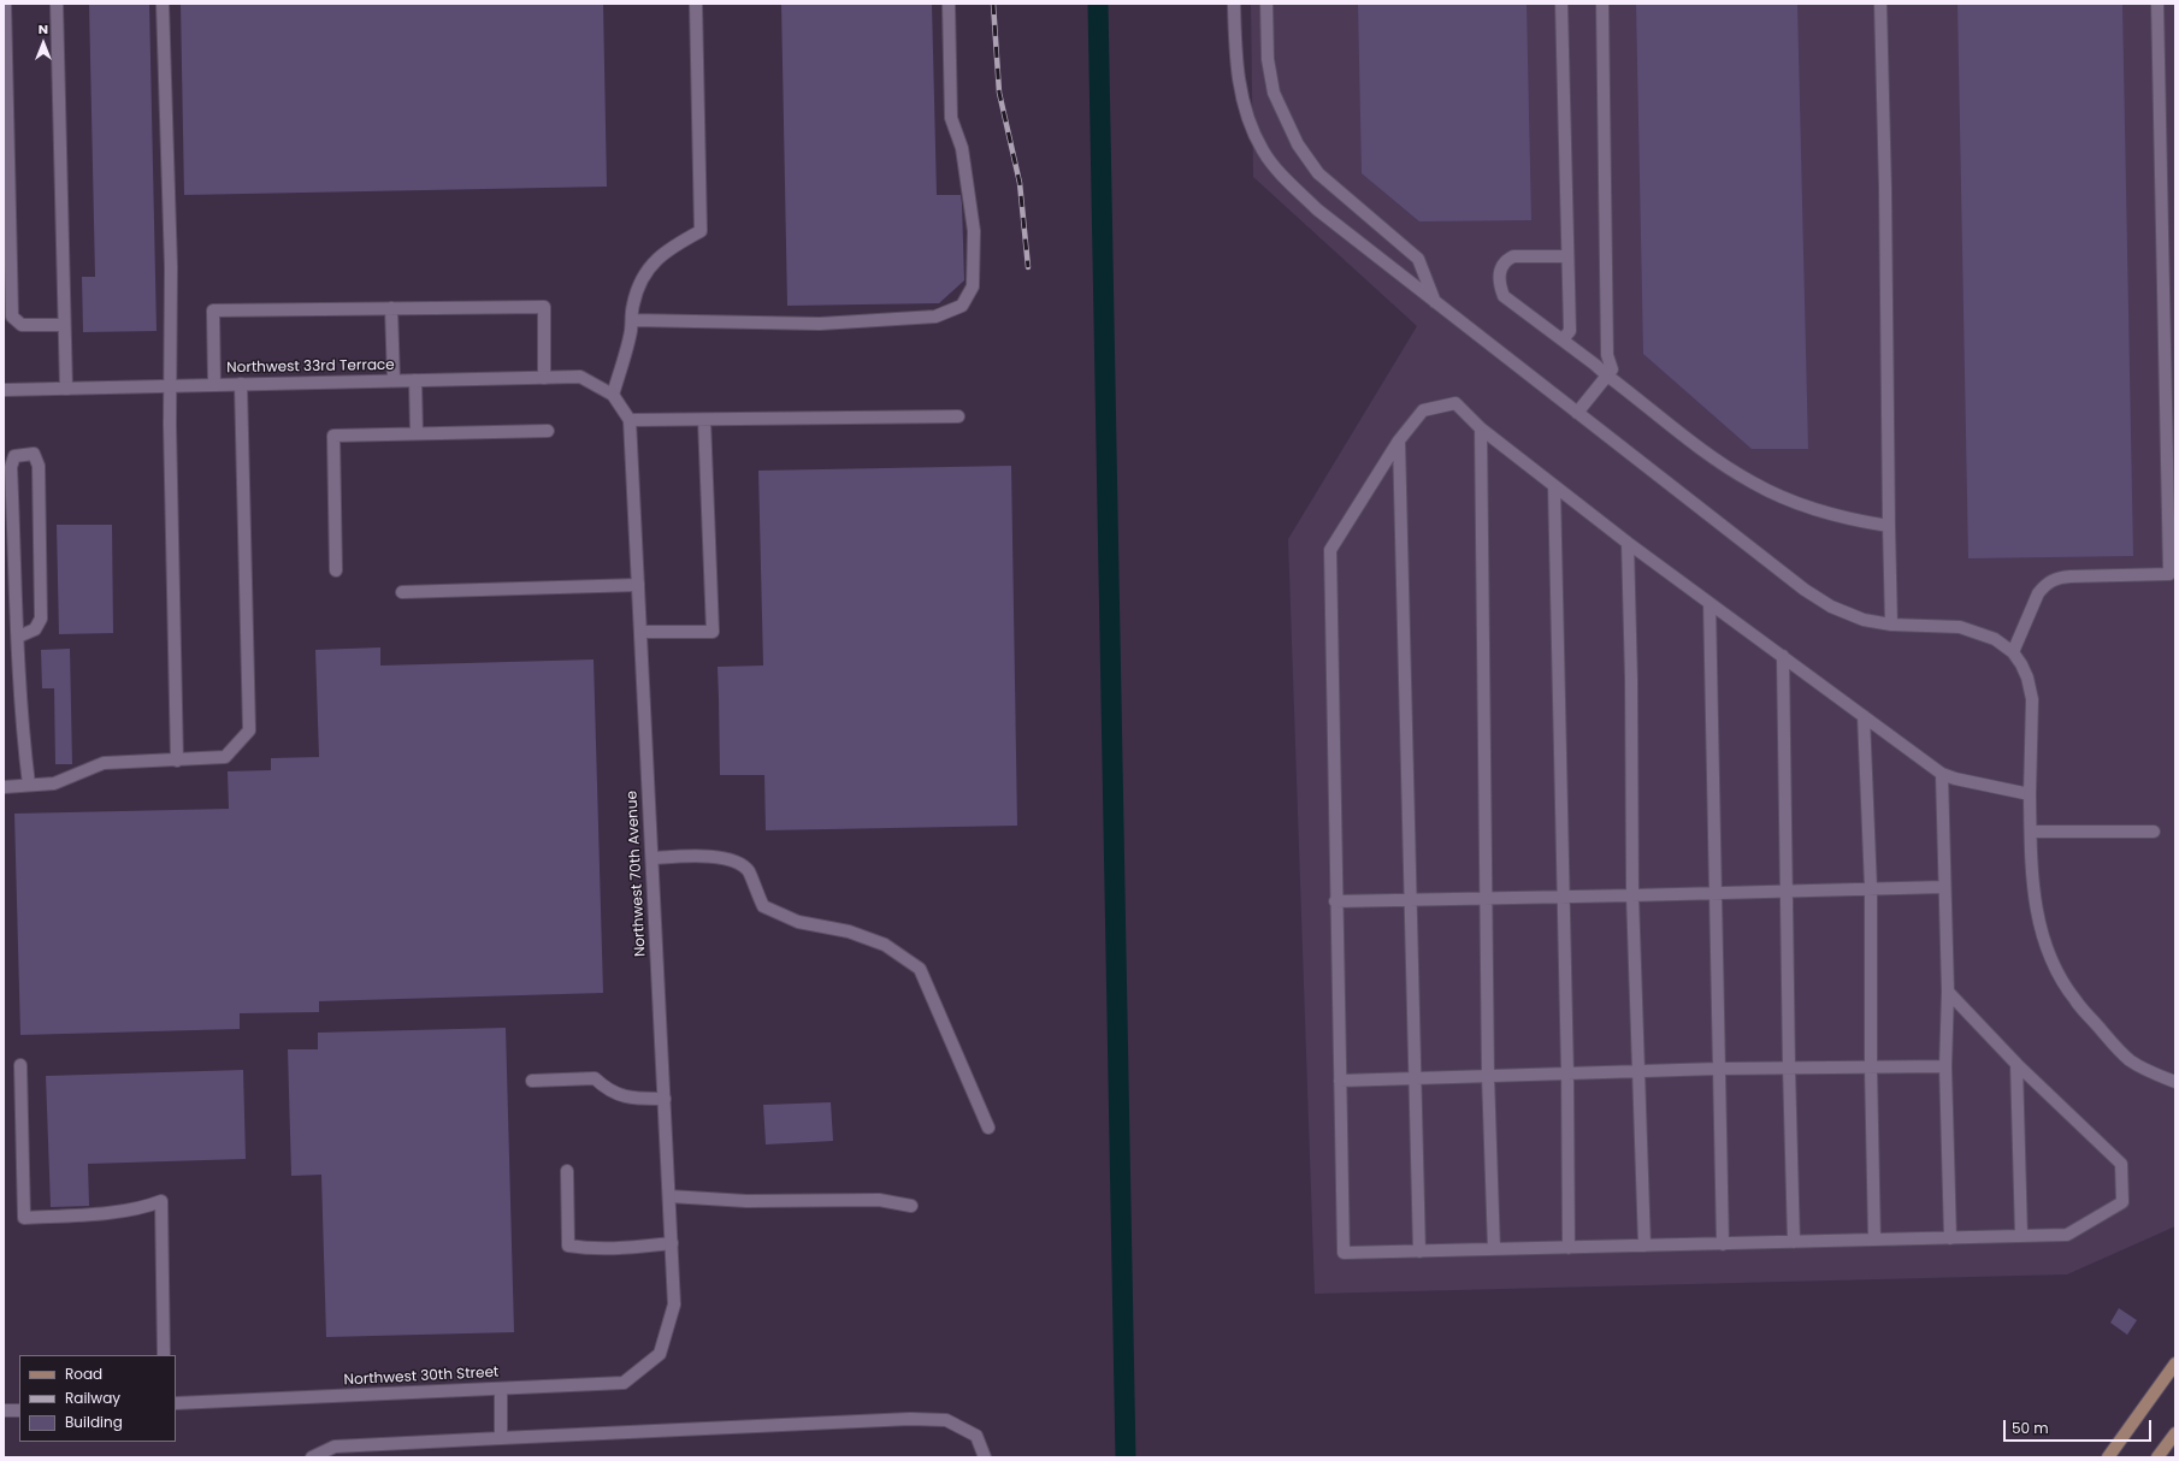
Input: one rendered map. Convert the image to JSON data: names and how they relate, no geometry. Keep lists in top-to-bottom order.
{
  "streets": {
    "street": ["Northwest 33rd Terrace", "Northwest 70th Avenue", "Northwest 30th Street"]
  },
  "crossings": [
    ["Northwest 70th Avenue", "Northwest 30th Street"]
  ],
  "legend": ["Road", "Railway", "Building"],
  "scale_bar": "50 m",
  "north": "top"
}
